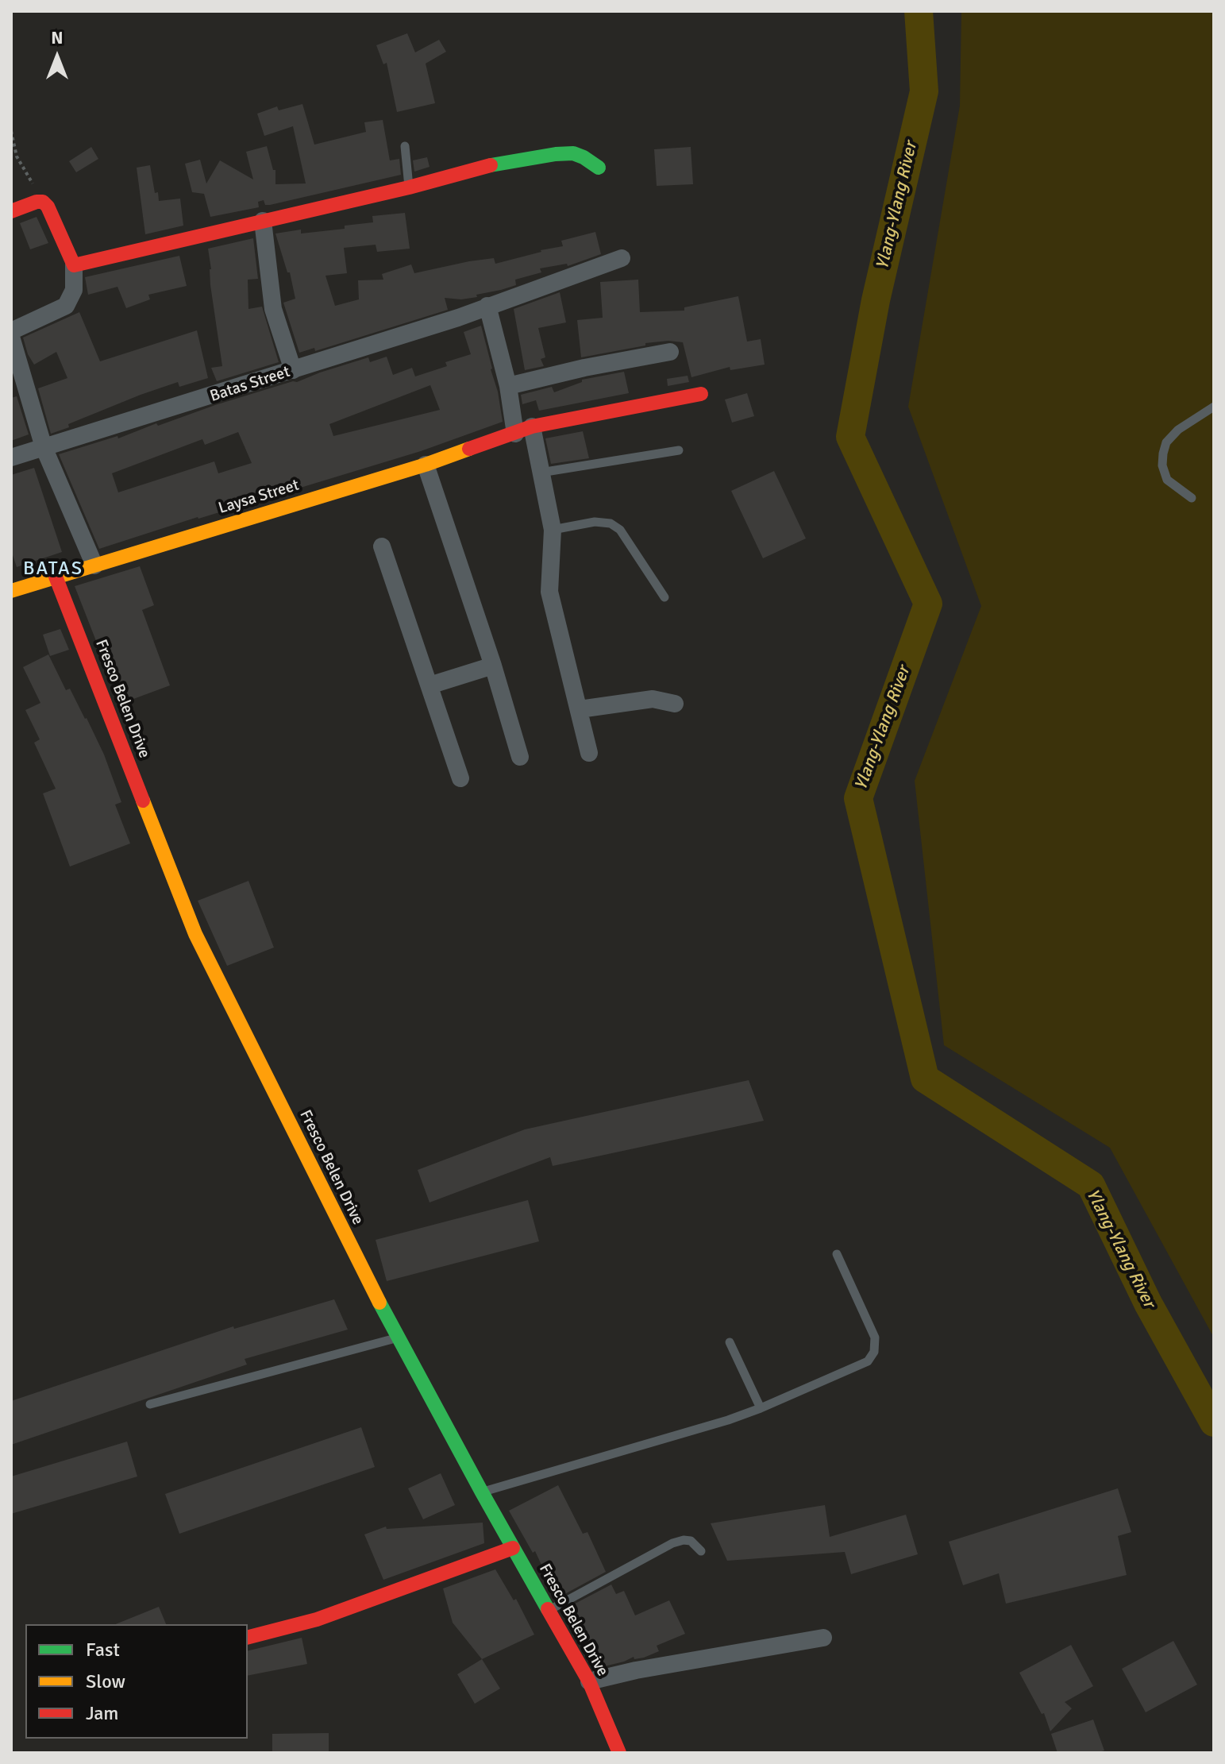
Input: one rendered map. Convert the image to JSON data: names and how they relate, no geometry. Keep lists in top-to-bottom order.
{
  "streets": {
    "street": ["Batas Street", "Laysa Street", "Fresco Belen Drive"]
  },
  "crossings": [
    ["Laysa Street", "Fresco Belen Drive"]
  ],
  "districts": ["BATAS"],
  "water": ["Ylang-Ylang River"],
  "legend": ["Fast", "Slow", "Jam"],
  "north": "top"
}
